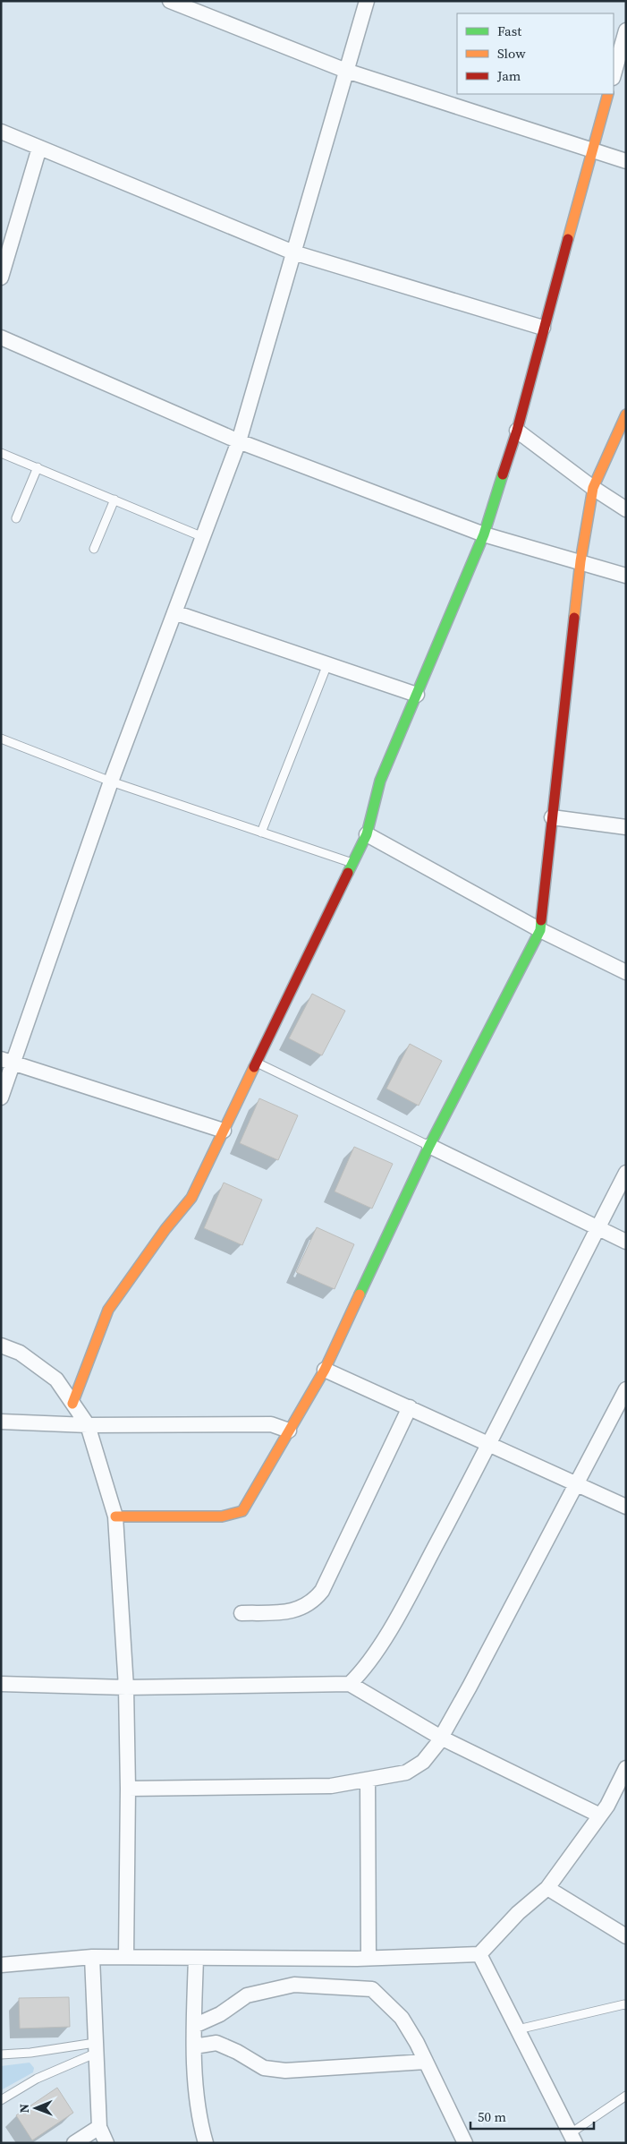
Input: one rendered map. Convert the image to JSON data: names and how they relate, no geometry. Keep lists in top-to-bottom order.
{
  "legend": ["Fast", "Slow", "Jam"],
  "scale_bar": "50 m",
  "north": "left"
}
